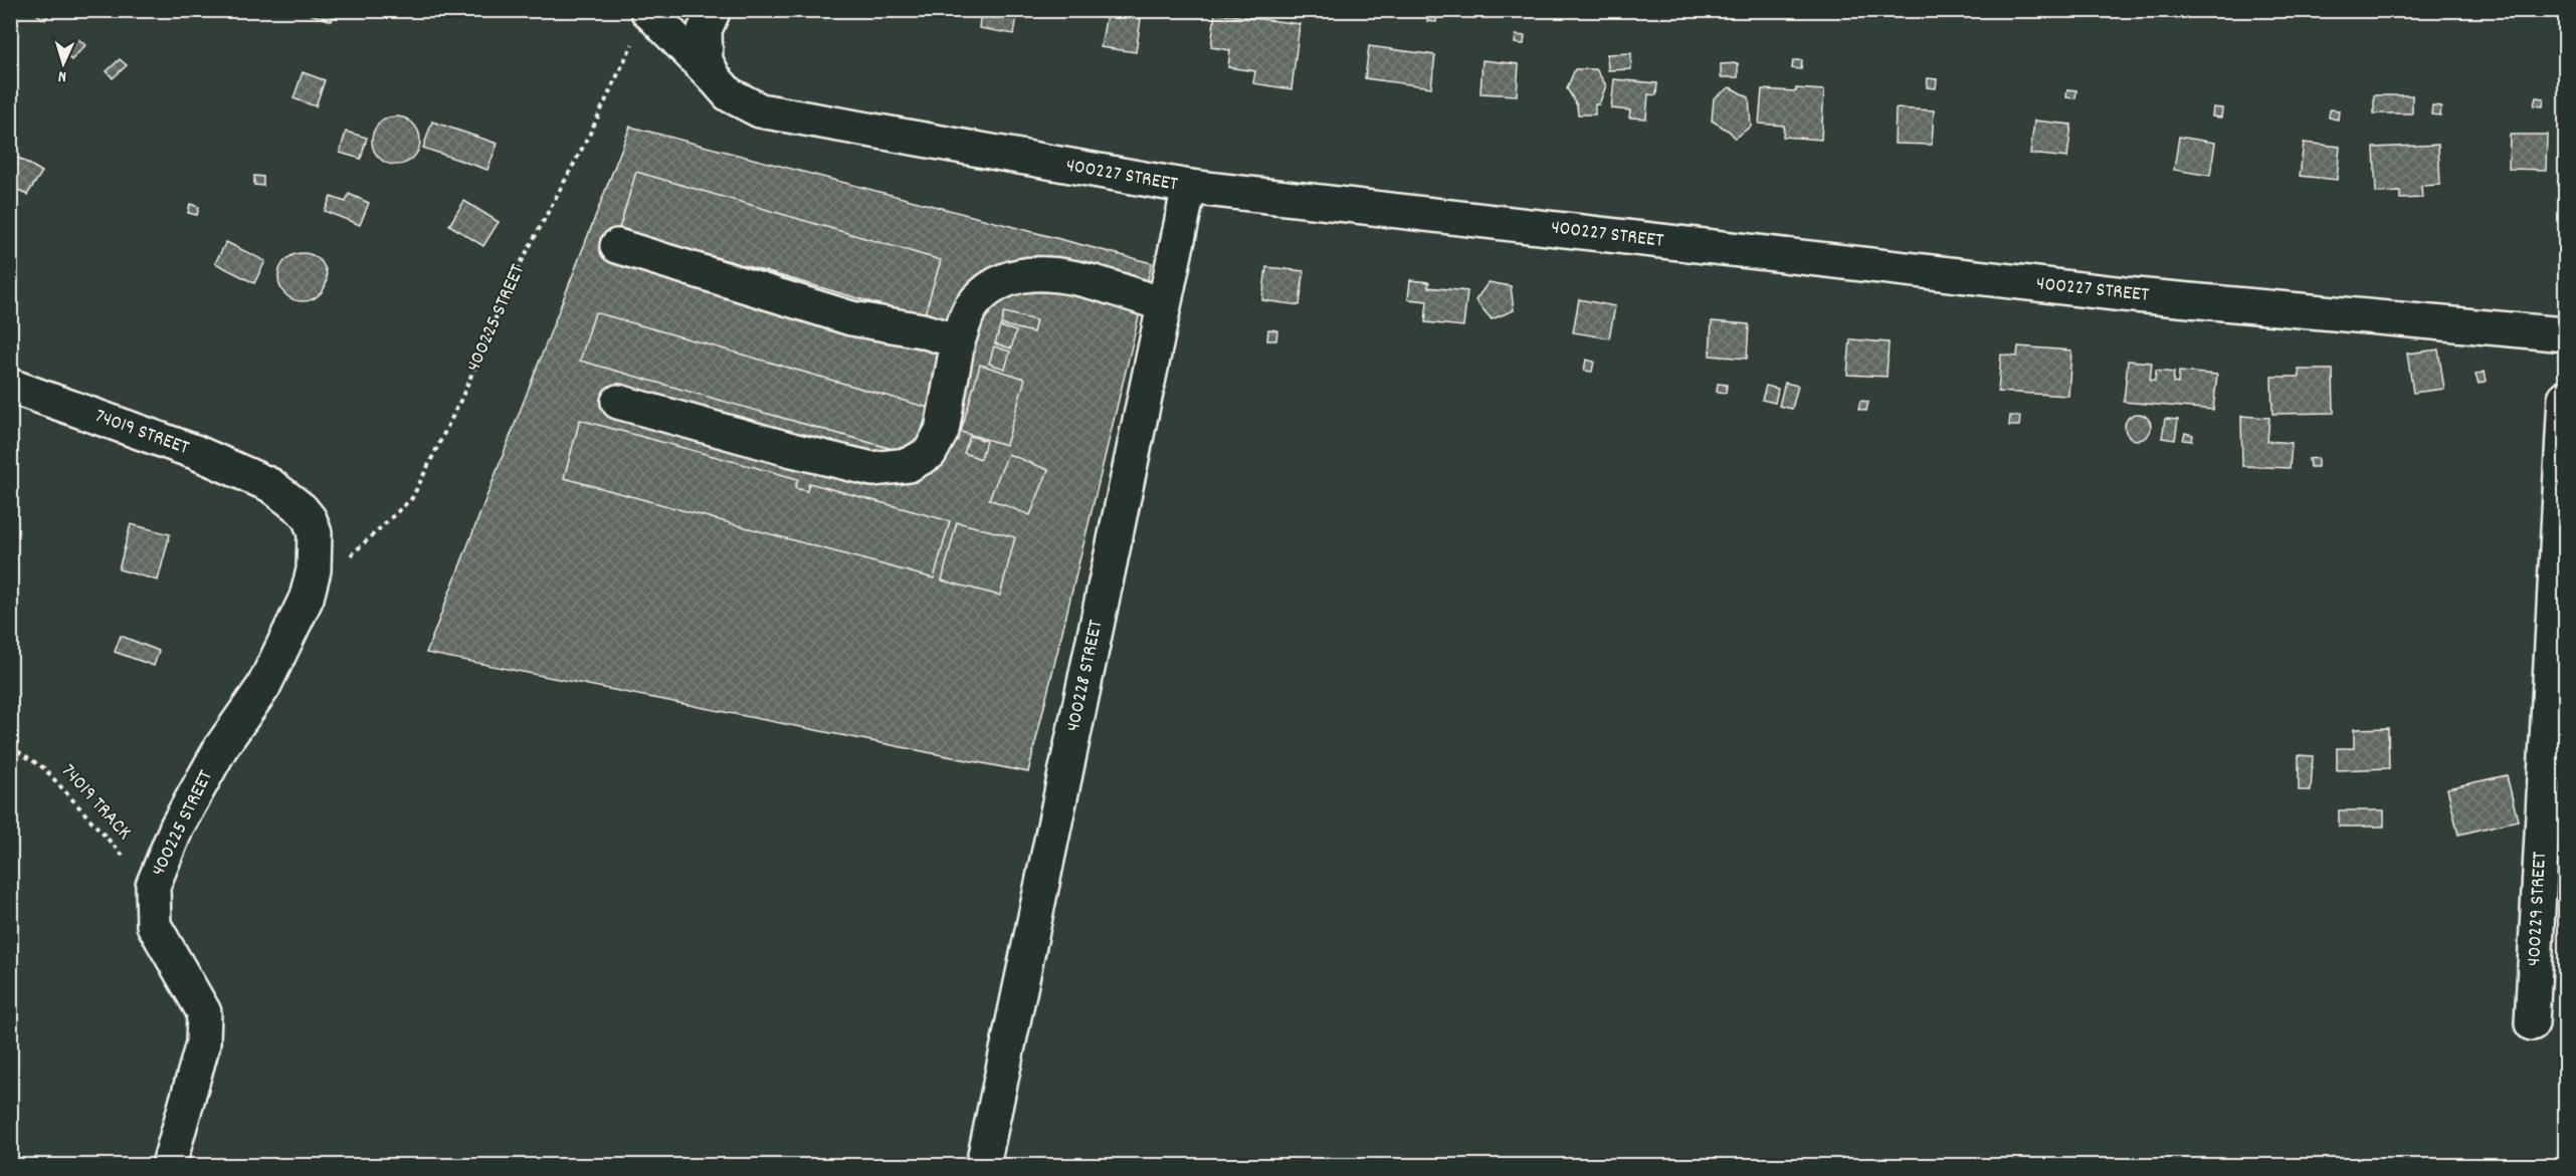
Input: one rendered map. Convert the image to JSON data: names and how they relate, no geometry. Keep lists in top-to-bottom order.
{
  "streets": {
    "street": [
      "400227 STREET",
      "400225 STREET",
      "74019 STREET",
      "400228 STREET",
      "400229 STREET"
    ],
    "path": ["74019 TRACK"]
  },
  "crossings": [
    ["400227 STREET", "400228 STREET"],
    ["400225 STREET", "74019 STREET"],
    ["400225 STREET", "74019 TRACK"]
  ],
  "north": "bottom"
}
